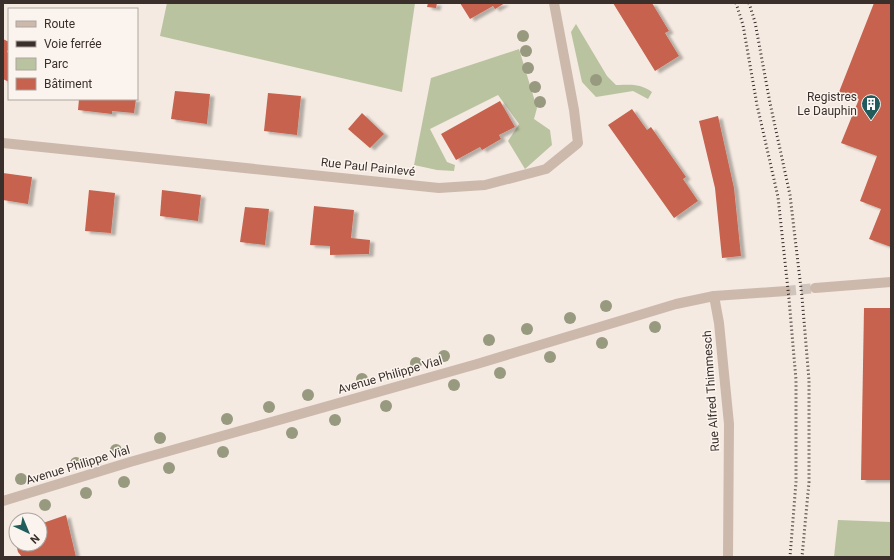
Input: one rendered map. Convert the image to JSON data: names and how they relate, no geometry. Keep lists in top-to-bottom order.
{
  "streets": {
    "street": ["Rue Paul Painlevé", "Avenue Philippe Vial", "Rue Alfred Thimmesch"]
  },
  "crossings": [
    ["Avenue Philippe Vial", "Rue Alfred Thimmesch"]
  ],
  "places": {
    "building": ["Registres Le Dauphin"]
  },
  "legend": [
    "Route",
    "Voie ferrée",
    "Parc",
    "Bâtiment"
  ],
  "north": "bottom right"
}
